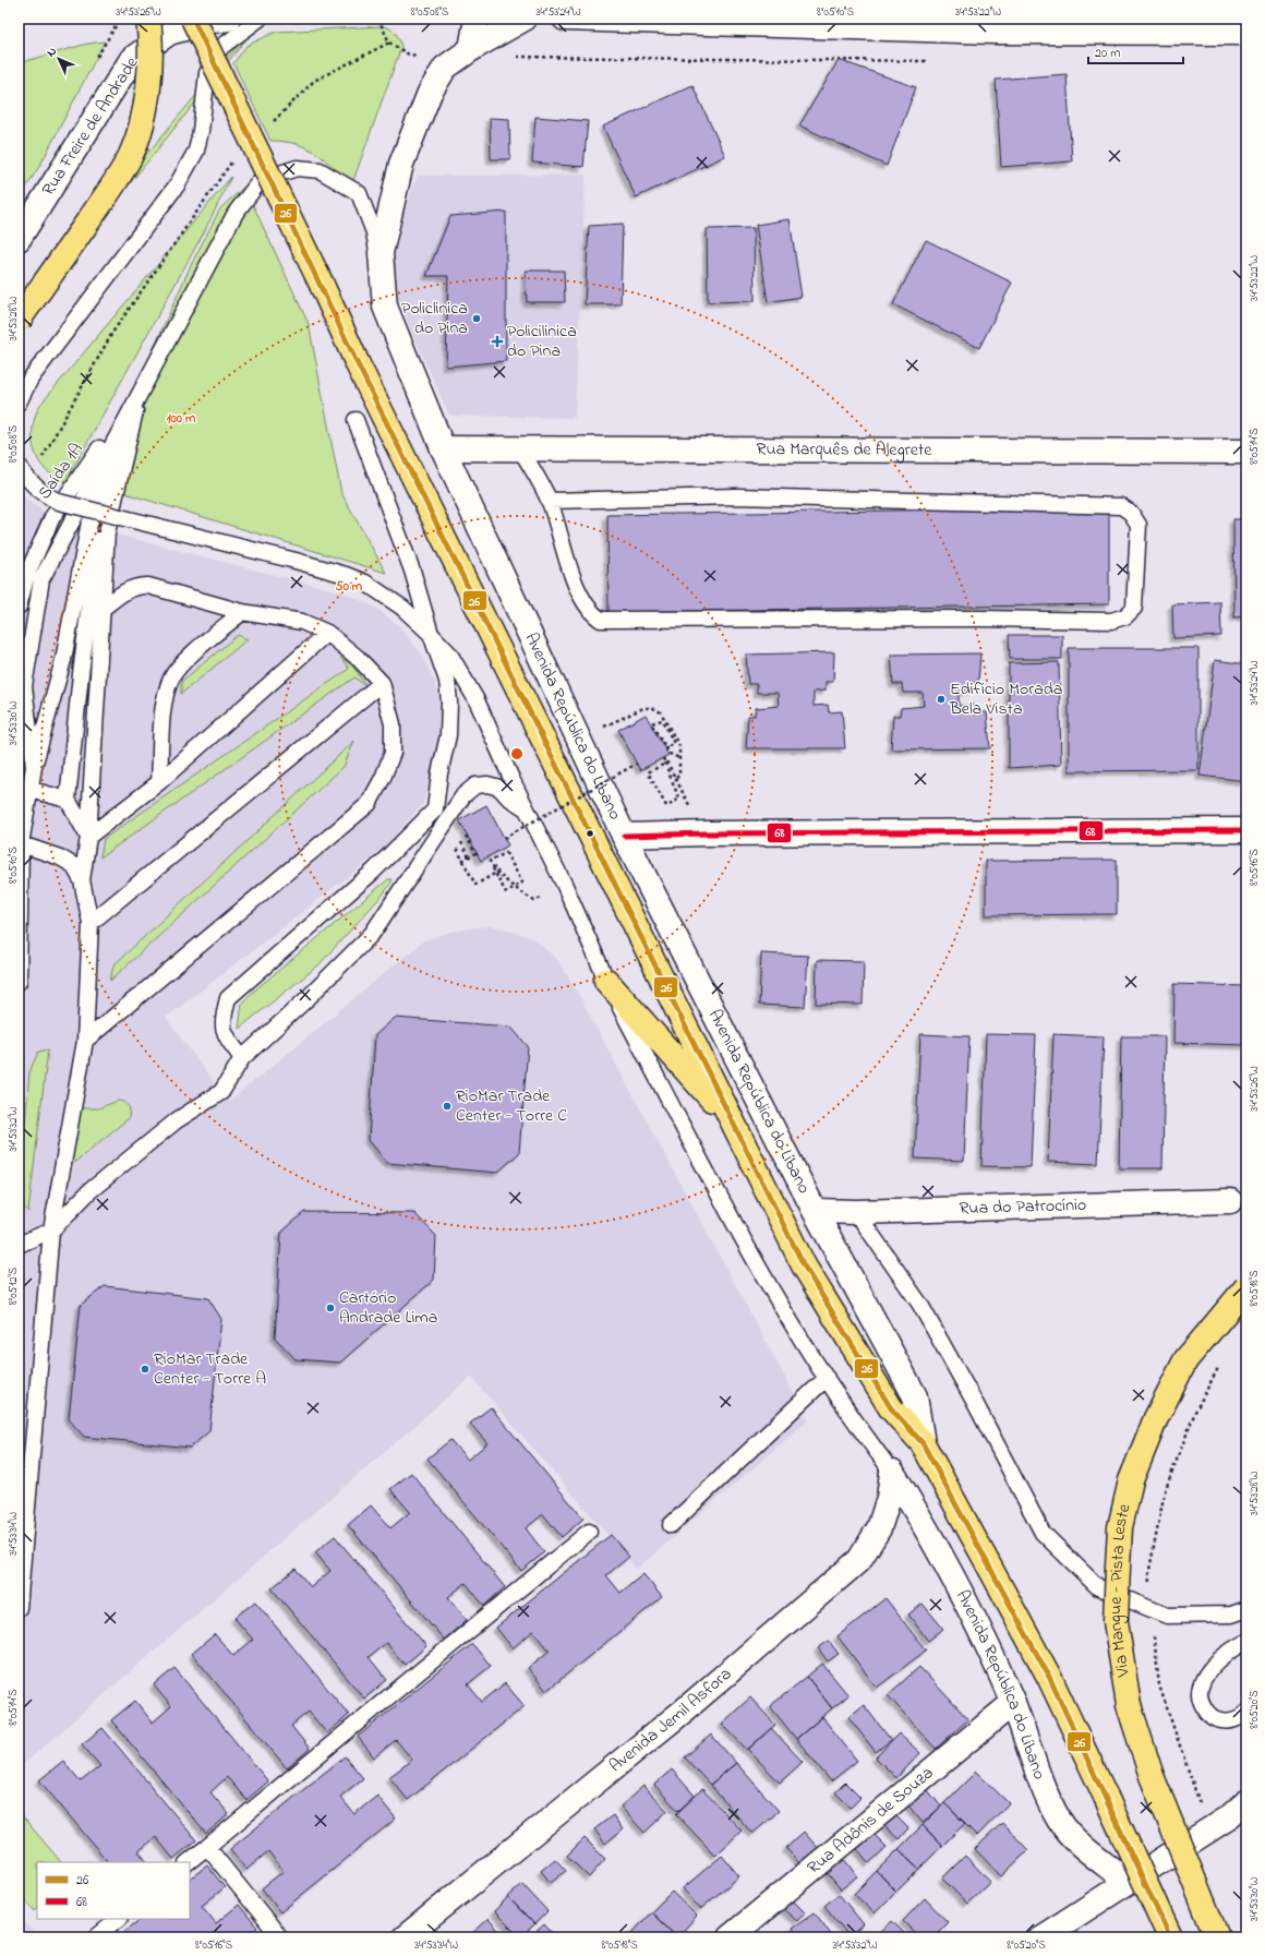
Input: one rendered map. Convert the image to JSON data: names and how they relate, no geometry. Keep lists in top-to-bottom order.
{
  "streets": {
    "main road": ["Avenida República do Líbano", "Via Mangue - Pista Leste"],
    "street": [
      "Rua Freire de Andrade",
      "Rua Marquês de Alegrete",
      "Rua do Patrocínio",
      "Avenida Jemil Asfora",
      "Rua Adônis de Souza"
    ],
    "lane": ["Saída 1A"]
  },
  "crossings": [
    ["Rua Marquês de Alegrete", "Avenida República do Líbano"],
    ["Avenida República do Líbano", "Rua do Patrocínio"],
    ["Avenida República do Líbano", "Avenida Jemil Asfora"],
    ["Avenida República do Líbano", "Rua Adônis de Souza"]
  ],
  "places": {
    "other": [
      "Policlinica do Pina",
      "Edifício Morada Bela Vista",
      "RioMar Trade Center - Torre C",
      "Cartório Andrade Lima",
      "RioMar Trade Center - Torre A"
    ],
    "health": ["Policilinica do Pina"]
  },
  "lines": ["transit line 26", "transit line 68"],
  "legend": ["26", "68"],
  "scale_bar": "20 m",
  "north": "top left",
  "coordinates": [
    "34°53'26\"W",
    "8°05'08\"S",
    "34°53'24\"W",
    "8°05'10\"S",
    "34°53'22\"W",
    "34°53'28\"W",
    "8°05'14\"S",
    "34°53'30\"W",
    "8°05'16\"S",
    "34°53'32\"W",
    "8°05'12\"S",
    "8°05'18\"S",
    "34°53'34\"W",
    "8°05'20\"S"
  ],
  "rings": ["100 m", "50 m"]
}
